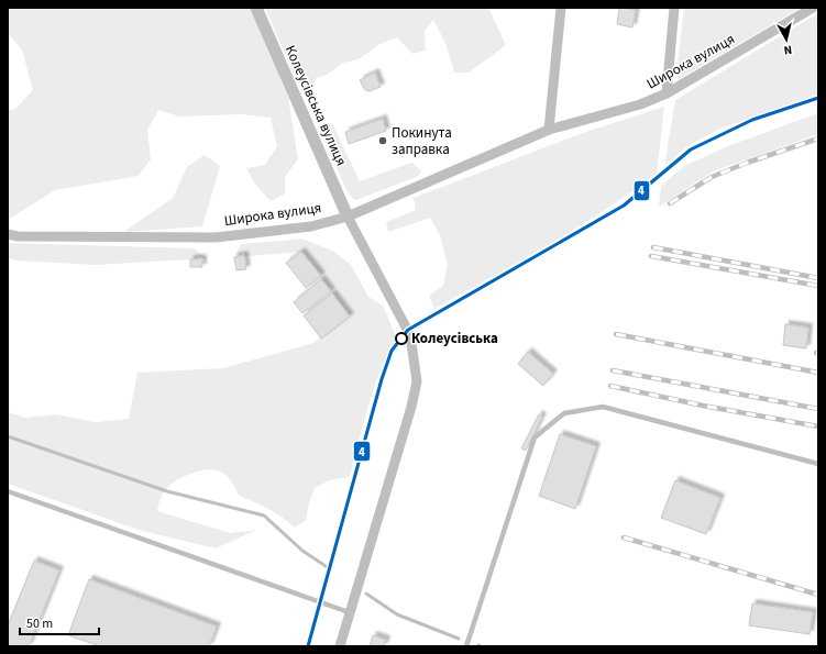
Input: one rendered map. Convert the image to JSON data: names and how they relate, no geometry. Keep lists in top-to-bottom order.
{
  "streets": {
    "street": ["Широка вулиця", "Колеусівська вулиця"]
  },
  "crossings": [
    ["Широка вулиця", "Колеусівська вулиця"]
  ],
  "places": ["Покинута заправка", "Колеусівська"],
  "lines": ["transit line 4"],
  "scale_bar": "50 m",
  "north": "bottom"
}
